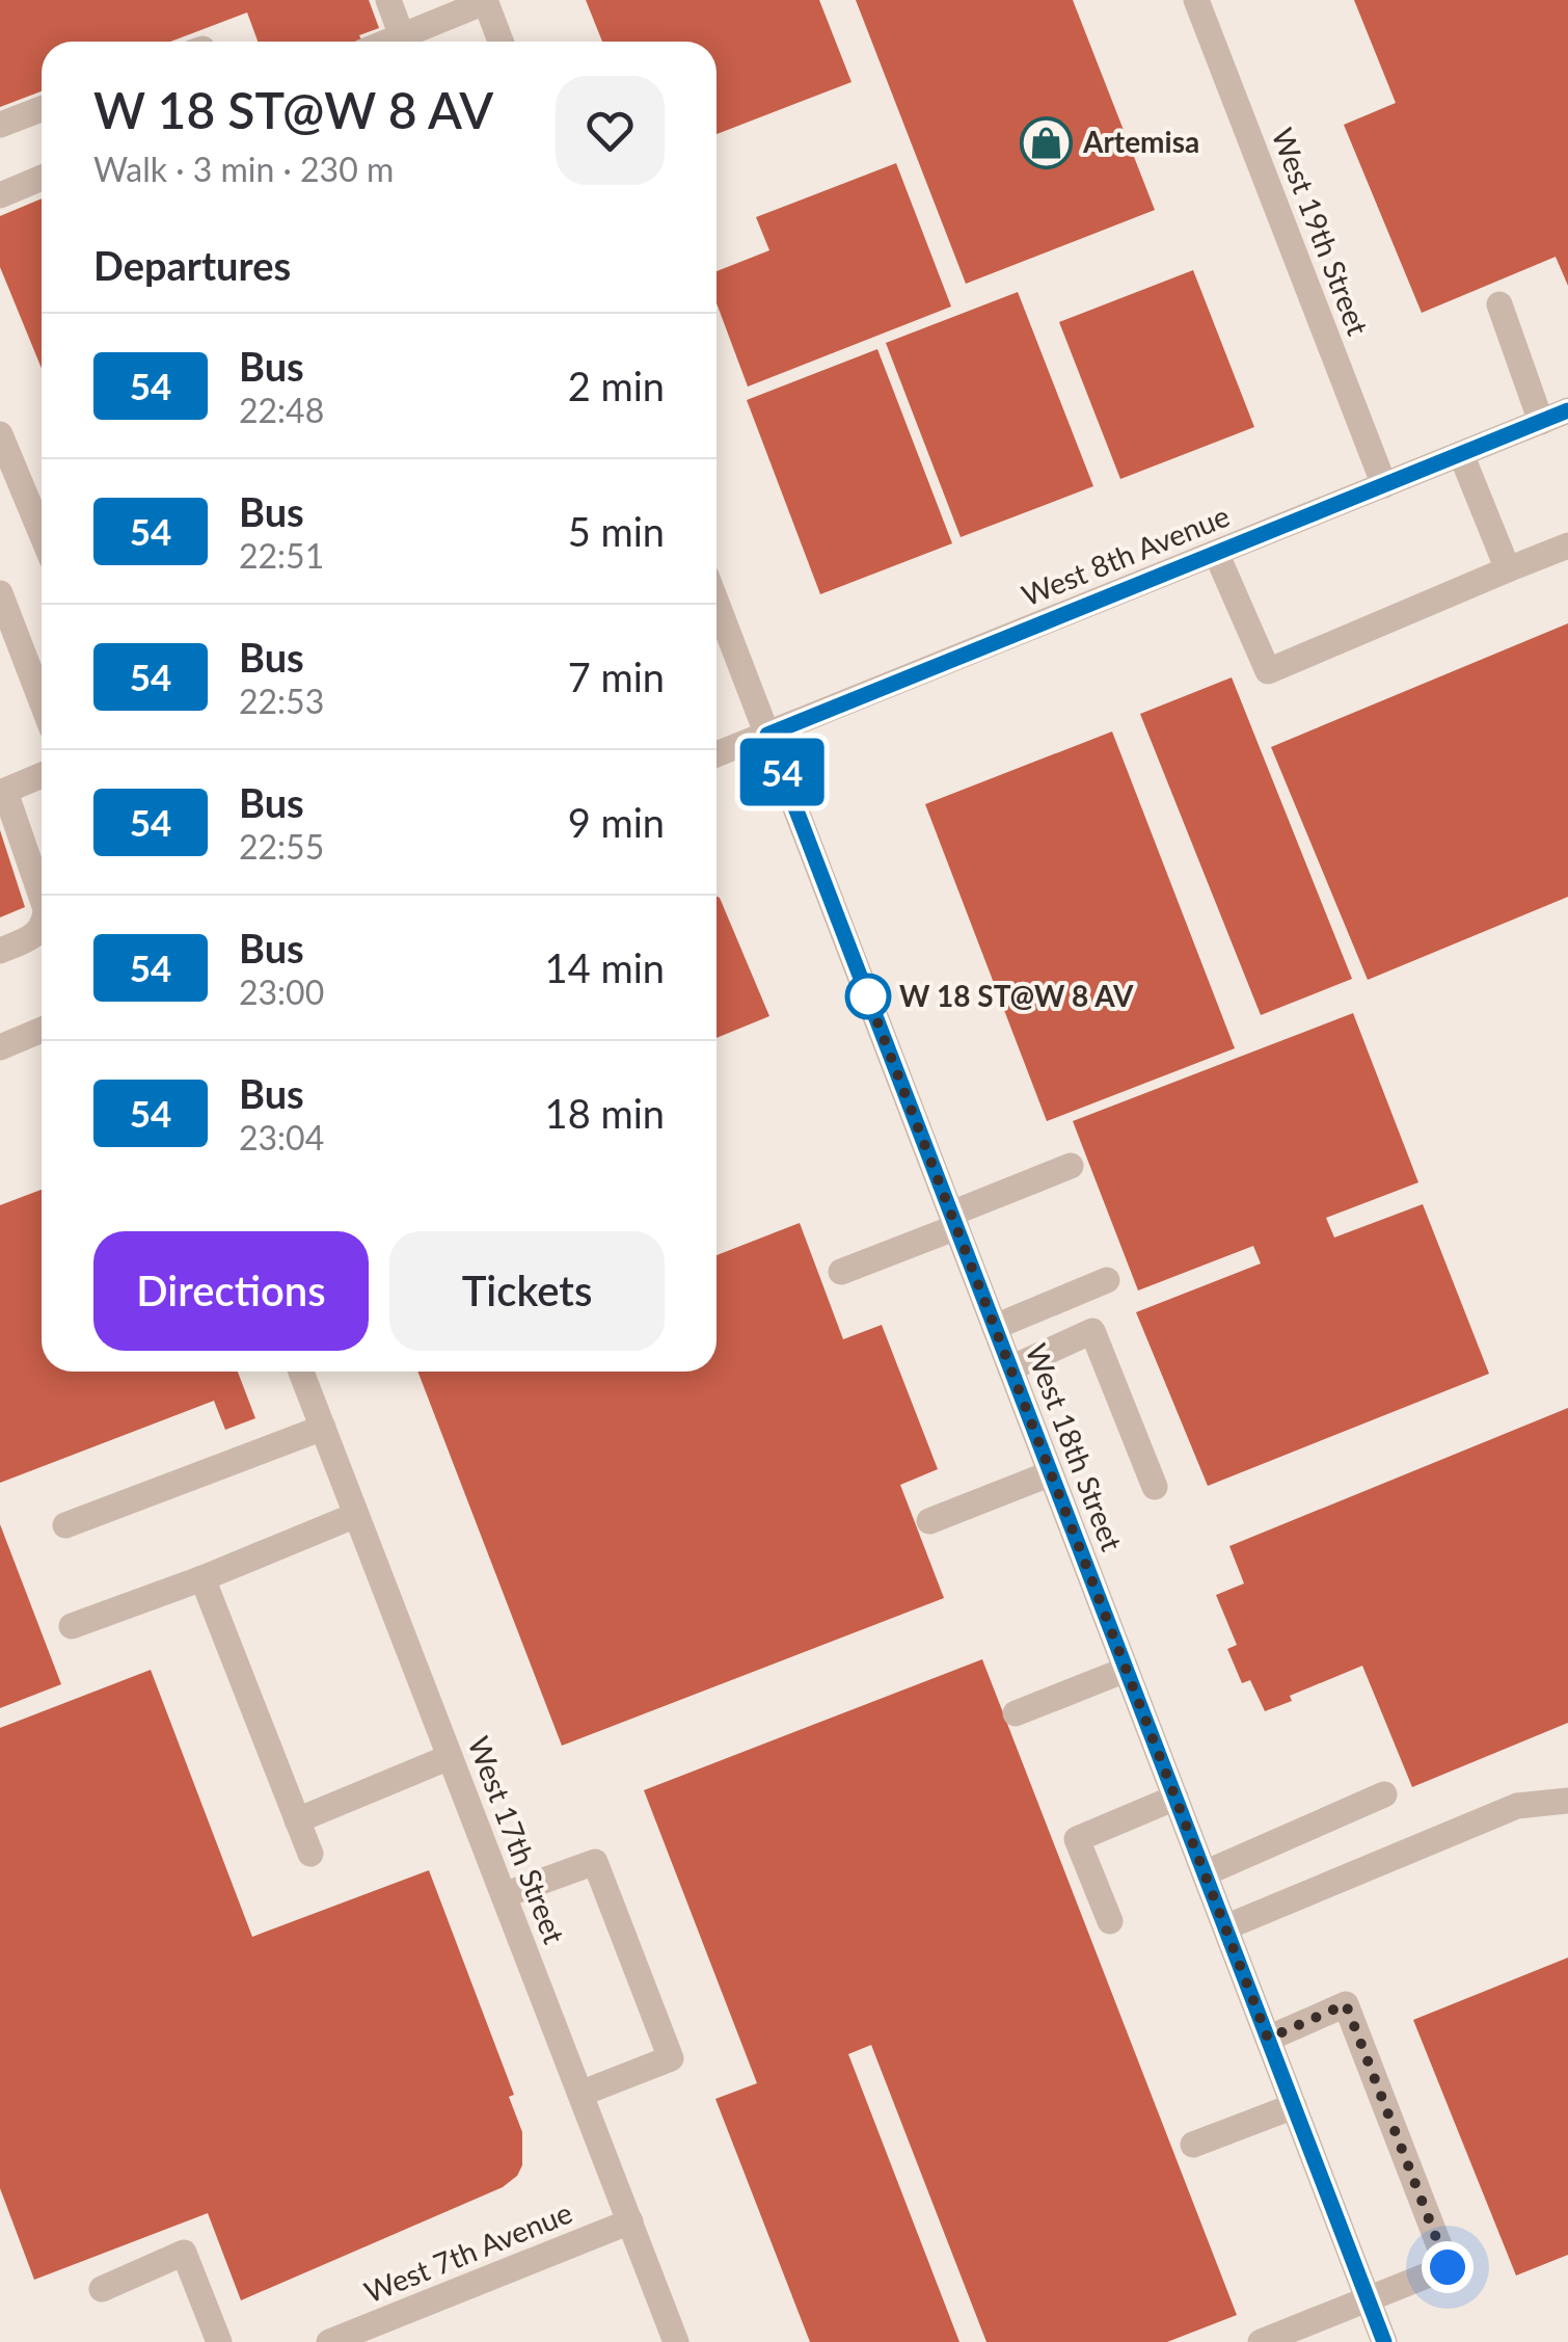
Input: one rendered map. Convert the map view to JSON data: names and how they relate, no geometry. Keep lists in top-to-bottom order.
{
  "streets": {
    "street": [
      "West 19th Street",
      "West 8th Avenue",
      "West 18th Street",
      "West 17th Street",
      "West 7th Avenue"
    ]
  },
  "crossings": [
    ["West 19th Street", "West 8th Avenue"],
    ["West 8th Avenue", "West 18th Street"],
    ["West 17th Street", "West 7th Avenue"]
  ],
  "places": {
    "shop": ["Artemisa"],
    "other": ["W 18 ST@W 8 AV"]
  },
  "lines": ["bus line 54"],
  "page": {
    "on_map": "54",
    "heading": [
      ["W 18 ST@W 8 AV", "Walk · 3 min · 230 m"],
      "Departures"
    ],
    "list": [
      {
        "mark": "54",
        "name": "Bus",
        "note": "22:48",
        "value": "2 min"
      },
      {
        "mark": "54",
        "name": "Bus",
        "note": "22:51",
        "value": "5 min"
      },
      {
        "mark": "54",
        "name": "Bus",
        "note": "22:53",
        "value": "7 min"
      },
      {
        "mark": "54",
        "name": "Bus",
        "note": "22:55",
        "value": "9 min"
      },
      {
        "mark": "54",
        "name": "Bus",
        "note": "23:00",
        "value": "14 min"
      },
      {
        "mark": "54",
        "name": "Bus",
        "note": "23:04",
        "value": "18 min"
      }
    ],
    "buttons": ["Directions", "Tickets"]
  }
}
